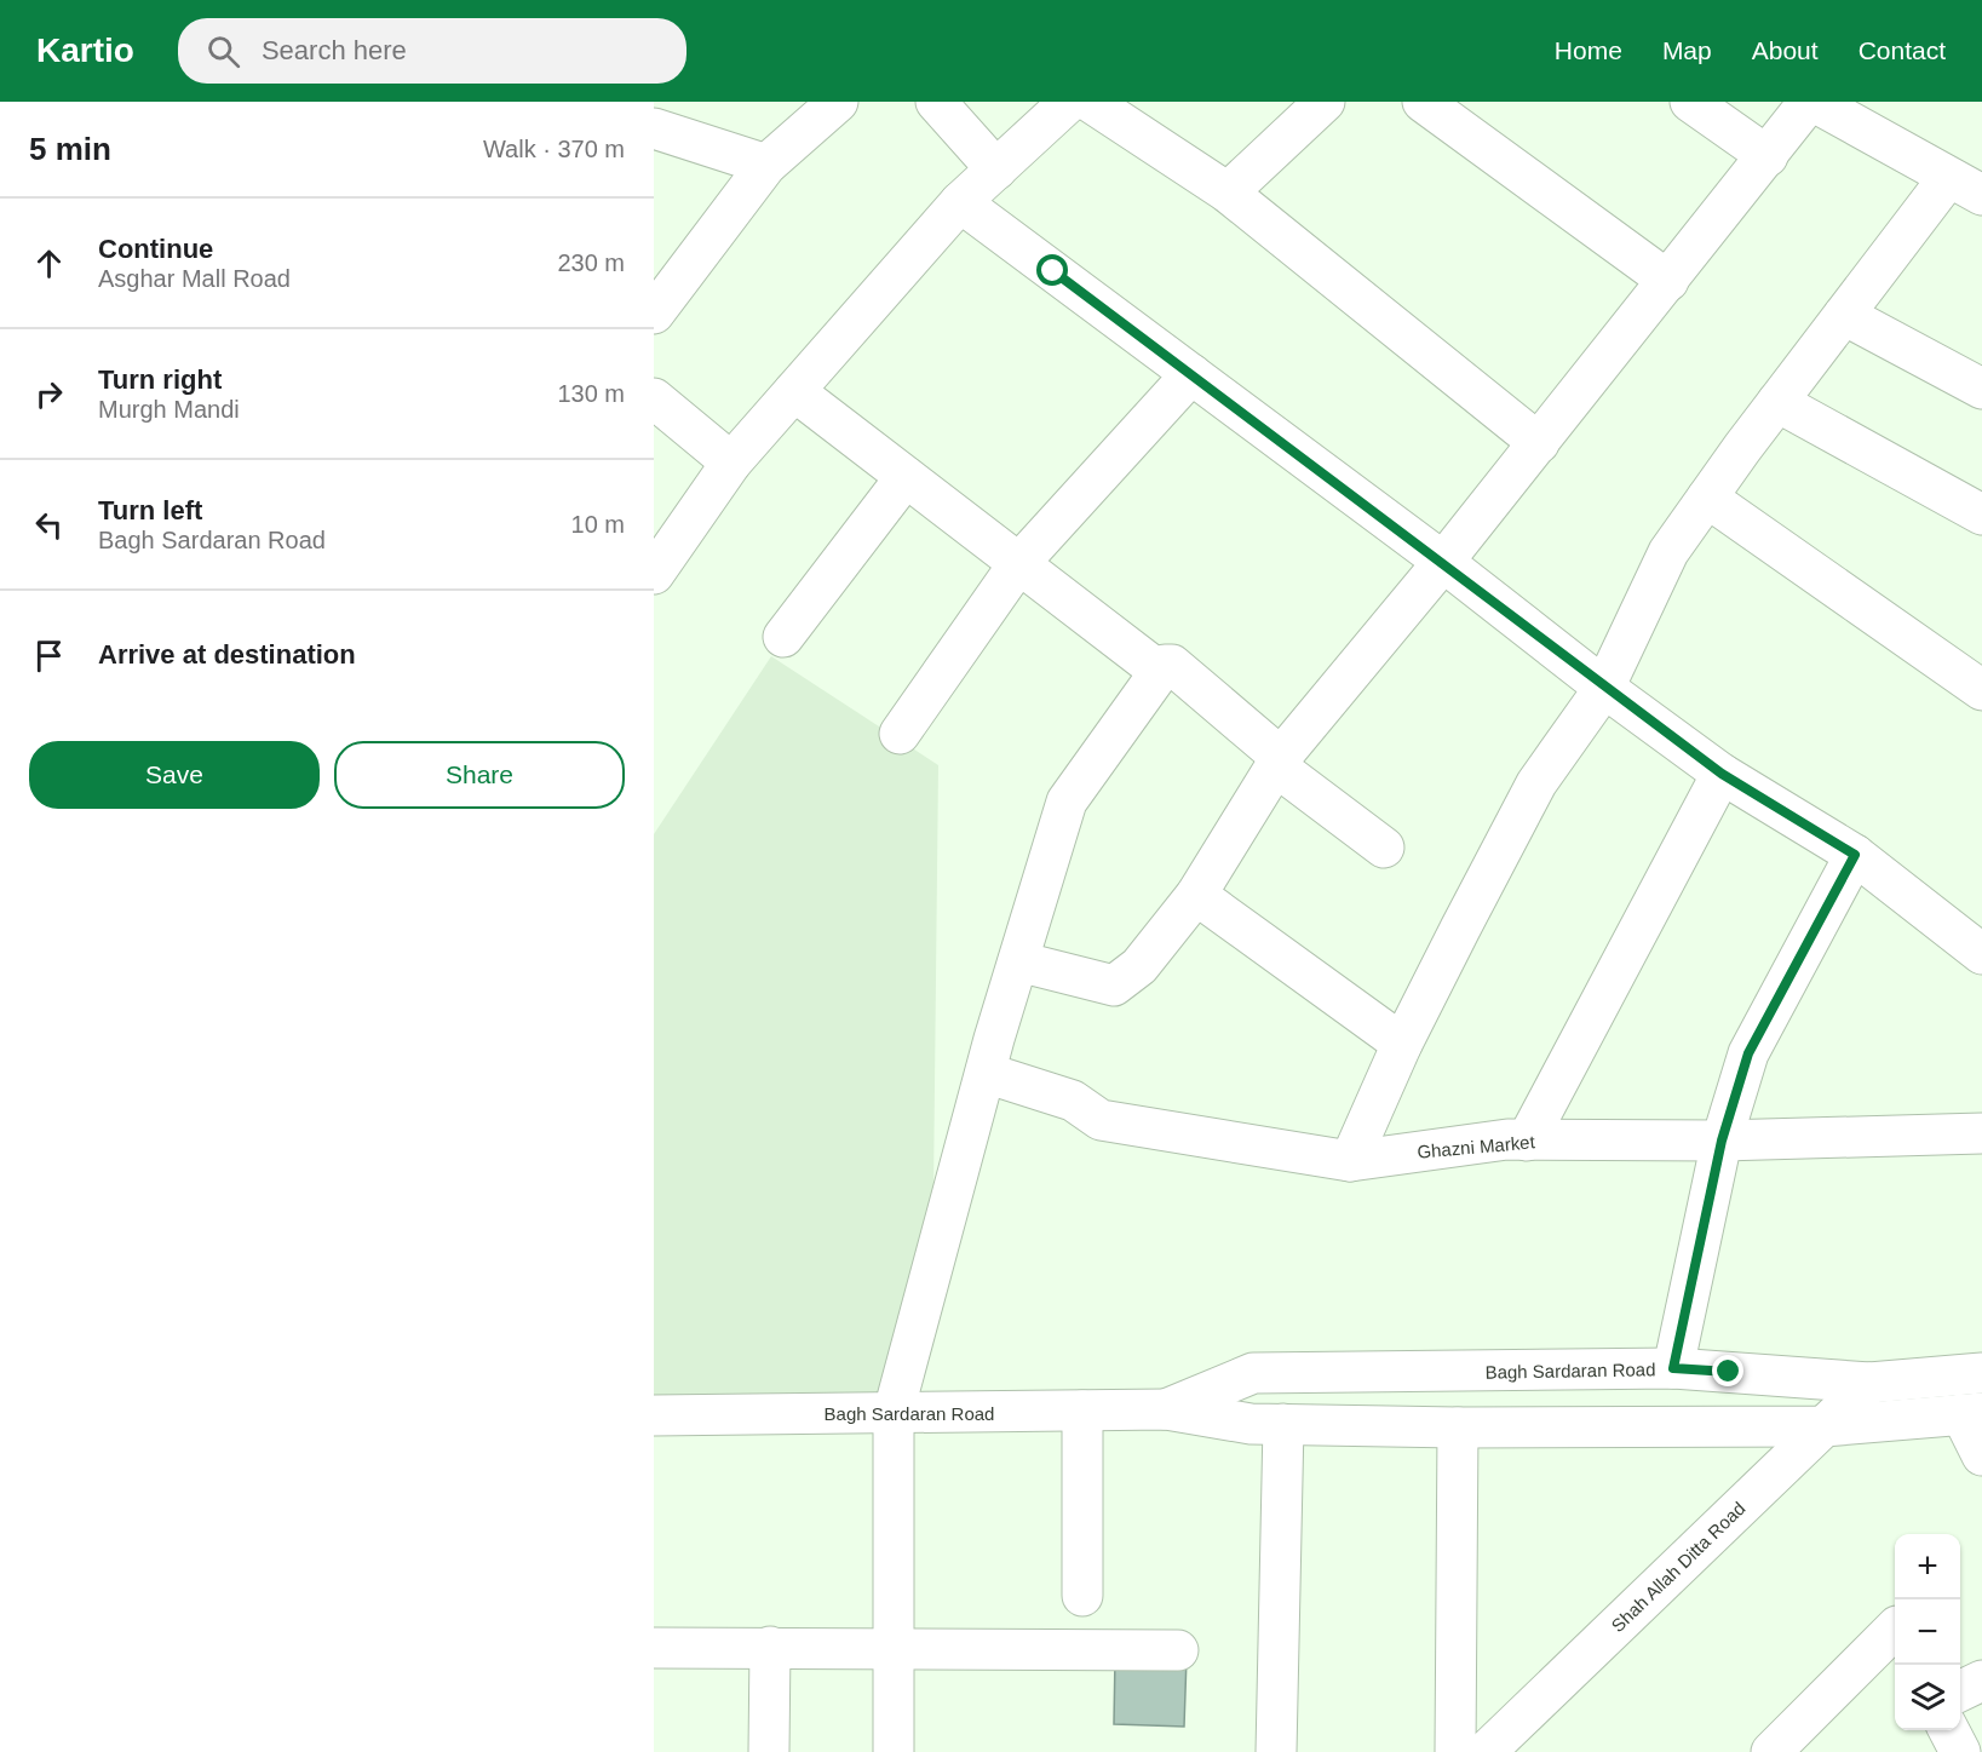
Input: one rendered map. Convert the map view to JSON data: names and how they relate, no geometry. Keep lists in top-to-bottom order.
{
  "streets": {
    "street": ["Ghazni Market", "Bagh Sardaran Road", "Shah Allah Ditta Road"]
  },
  "crossings": [
    ["Bagh Sardaran Road", "Shah Allah Ditta Road"]
  ],
  "page": {
    "header": "Kartio",
    "search": "Search here",
    "nav": [
      "Home",
      "Map",
      "About",
      "Contact"
    ],
    "heading": ["5 min", "Walk · 370 m"],
    "list": [
      ["Continue", "Asghar Mall Road", "230 m"],
      ["Turn right", "Murgh Mandi", "130 m"],
      ["Turn left", "Bagh Sardaran Road", "10 m"],
      "Arrive at destination"
    ],
    "buttons": ["Save", "Share"],
    "map_buttons": ["+", "−"]
  }
}
